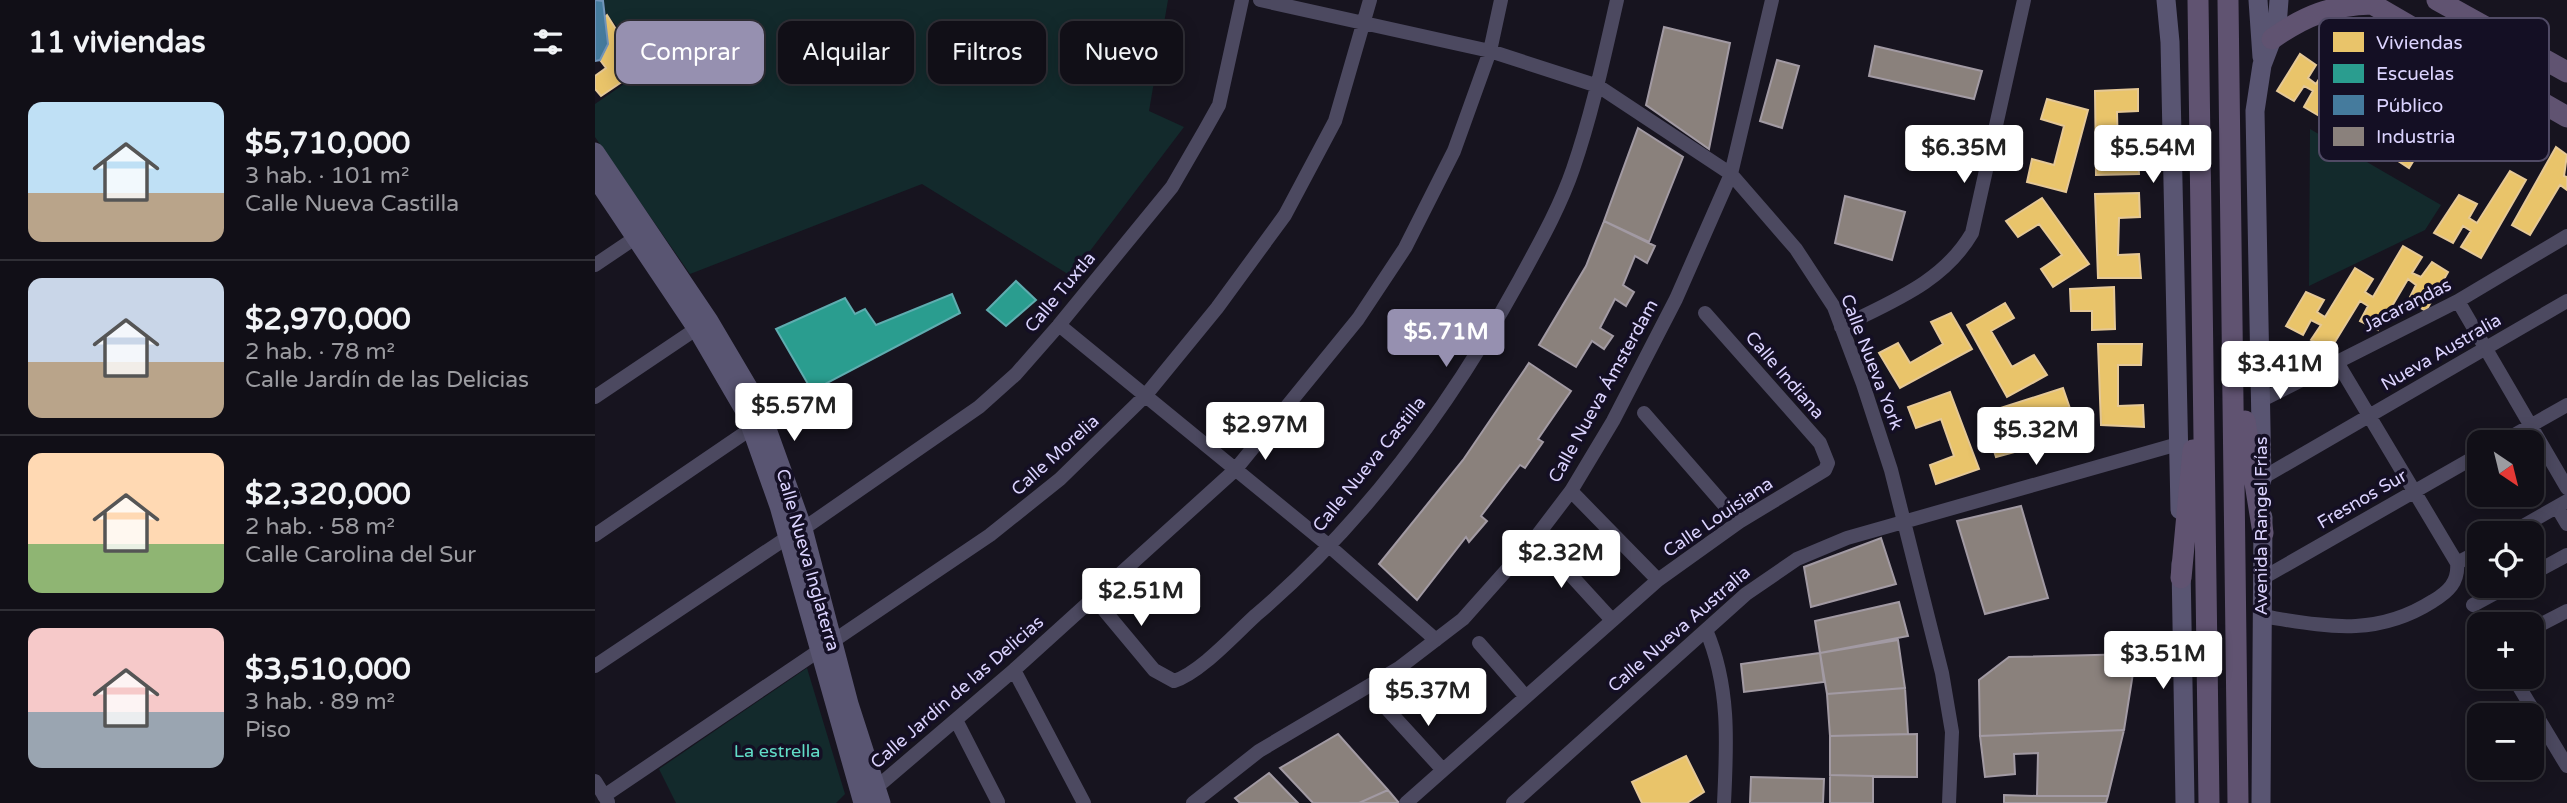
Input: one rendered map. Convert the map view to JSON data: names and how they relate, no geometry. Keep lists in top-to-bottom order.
{
  "streets": {
    "main road": ["Avenida Rangel Frías", "Calle Nueva Inglaterra"],
    "street": [
      "Calle Tuxtla",
      "Jacarandas",
      "Nueva Australia",
      "Calle Nueva York",
      "Calle Indiana",
      "Calle Nueva Ámsterdam",
      "Calle Morelia",
      "Calle Nueva Castilla",
      "Fresnos Sur",
      "Calle Louisiana",
      "Calle Nueva Australia",
      "Calle Jardín de las Delicias"
    ]
  },
  "crossings": [
    ["Calle Tuxtla", "Calle Nueva Inglaterra"],
    ["Jacarandas", "Avenida Rangel Frías"],
    ["Nueva Australia", "Avenida Rangel Frías"],
    ["Calle Nueva York", "Calle Nueva Ámsterdam"],
    ["Calle Nueva York", "Calle Morelia"],
    ["Calle Nueva York", "Calle Nueva Castilla"],
    ["Calle Nueva York", "Calle Nueva Australia"],
    ["Calle Nueva York", "Calle Jardín de las Delicias"],
    ["Calle Indiana", "Calle Louisiana"],
    ["Calle Morelia", "Calle Nueva Inglaterra"],
    ["Calle Nueva Castilla", "Calle Jardín de las Delicias"],
    ["Fresnos Sur", "Avenida Rangel Frías"],
    ["Calle Nueva Inglaterra", "Calle Jardín de las Delicias"]
  ],
  "parks": ["La estrella"],
  "legend": [
    "Viviendas",
    "Escuelas",
    "Público",
    "Industria"
  ],
  "north": "bottom right",
  "page": {
    "heading": "11 viviendas",
    "chip": [
      "Comprar",
      "Alquilar",
      "Filtros",
      "Nuevo"
    ],
    "list": [
      {
        "name": "$5,710,000",
        "note": "3 hab. · 101 m² · Calle Nueva Castilla"
      },
      {
        "name": "$2,970,000",
        "note": "2 hab. · 78 m² · Calle Jardín de las Delicias"
      },
      {
        "name": "$2,320,000",
        "note": "2 hab. · 58 m² · Calle Carolina del Sur"
      },
      {
        "name": "$3,510,000",
        "note": "3 hab. · 89 m² · Piso"
      }
    ],
    "price": [
      "$6.35M",
      "$5.54M",
      "$5.71M",
      "$3.41M",
      "$5.57M",
      "$2.97M",
      "$5.32M",
      "$2.32M",
      "$2.51M",
      "$3.51M",
      "$5.37M"
    ],
    "map_buttons": ["+", "−"]
  }
}
